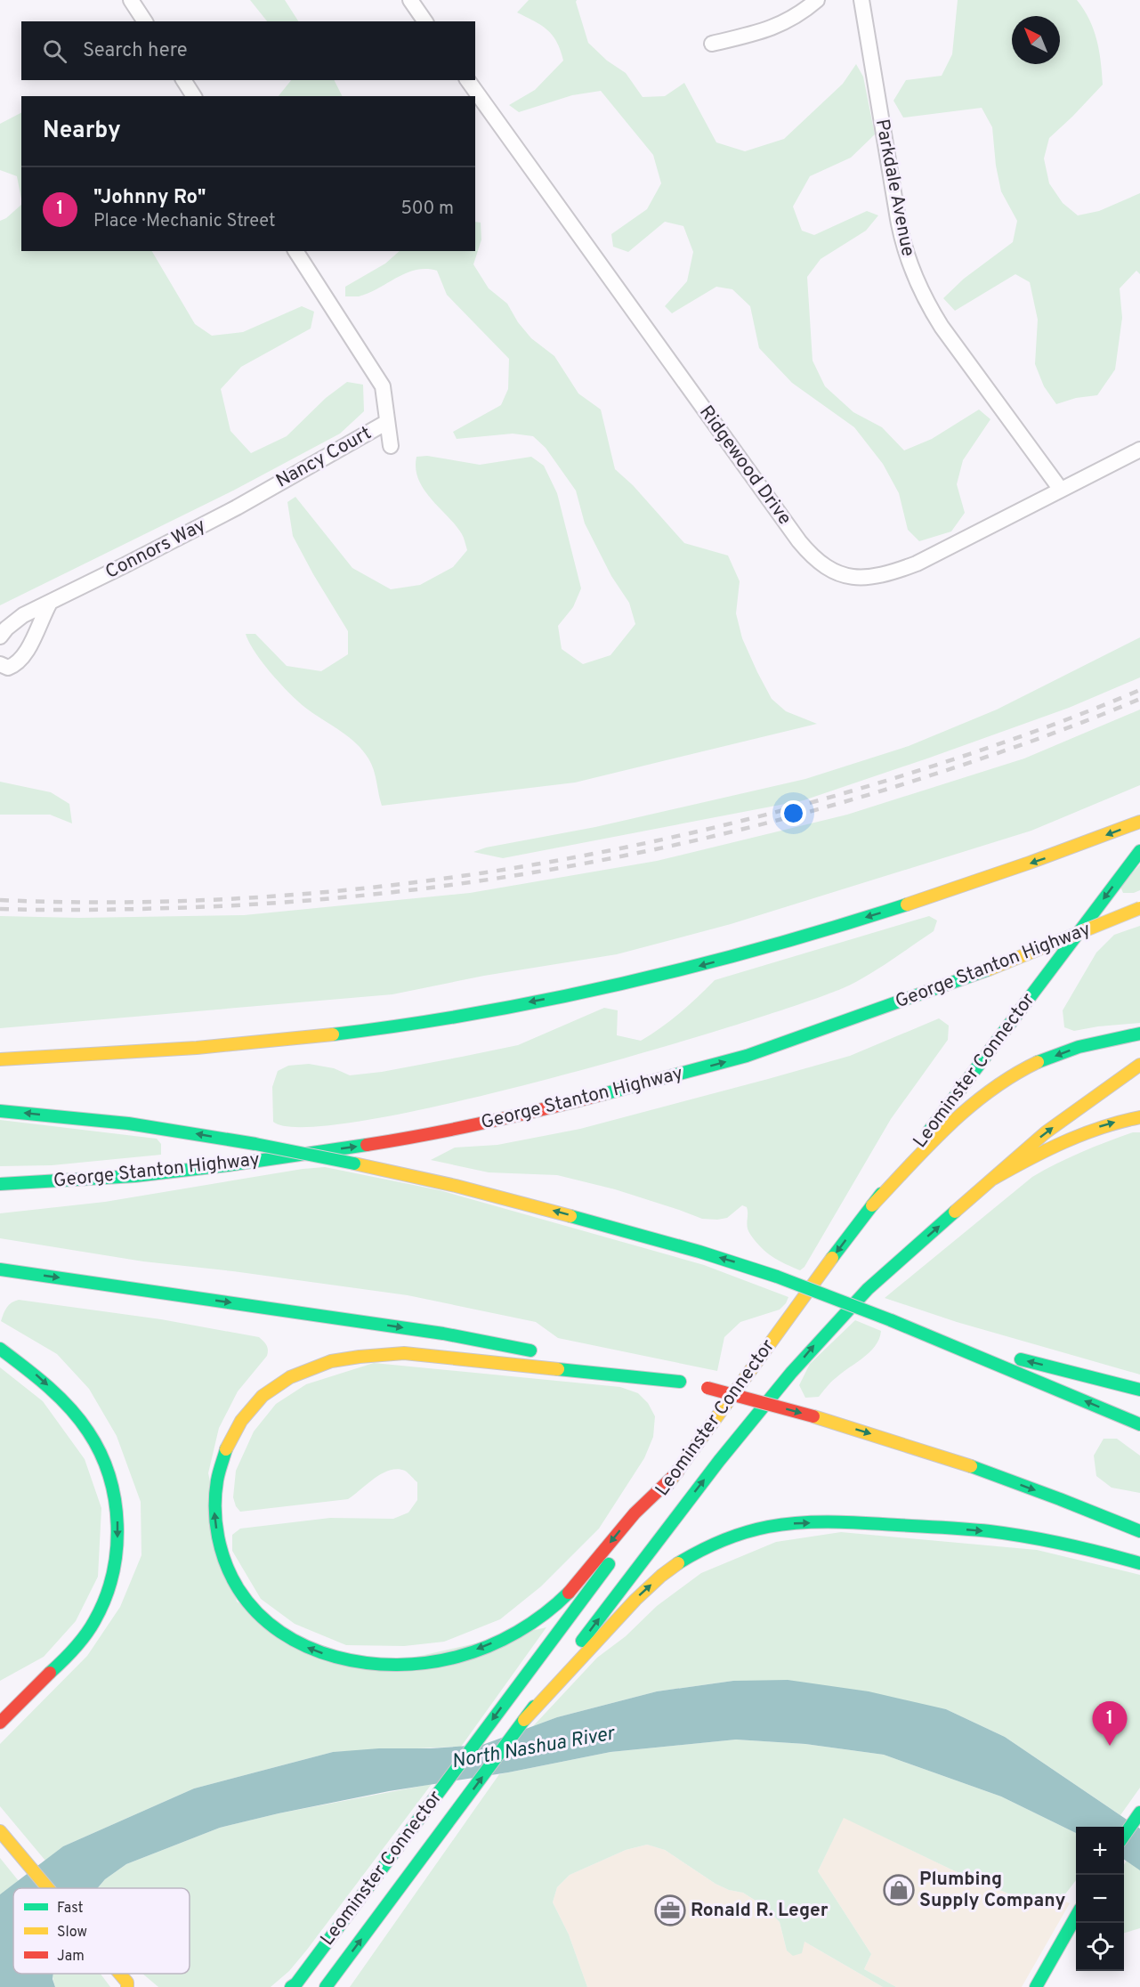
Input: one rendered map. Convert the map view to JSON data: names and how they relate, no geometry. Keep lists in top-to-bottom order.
{
  "streets": {
    "main road": ["George Stanton Highway", "Leominster Connector"],
    "street": [
      "Parkdale Avenue",
      "Nancy Court",
      "Ridgewood Drive",
      "Connors Way"
    ]
  },
  "crossings": [
    ["Parkdale Avenue", "Ridgewood Drive"],
    ["Nancy Court", "Connors Way"]
  ],
  "water": ["North Nashua River"],
  "places": {
    "shop": ["Plumbing Supply Company"],
    "office": ["Ronald R. Leger"]
  },
  "legend": ["Fast", "Slow", "Jam"],
  "north": "top left",
  "page": {
    "search": "Search here",
    "heading": "Nearby",
    "list": [
      {
        "mark": "1",
        "name": "\"Johnny Ro\"",
        "note": "Place · Mechanic Street",
        "value": "500 m"
      }
    ],
    "pins": "1",
    "map_buttons": ["+", "−"]
  }
}
